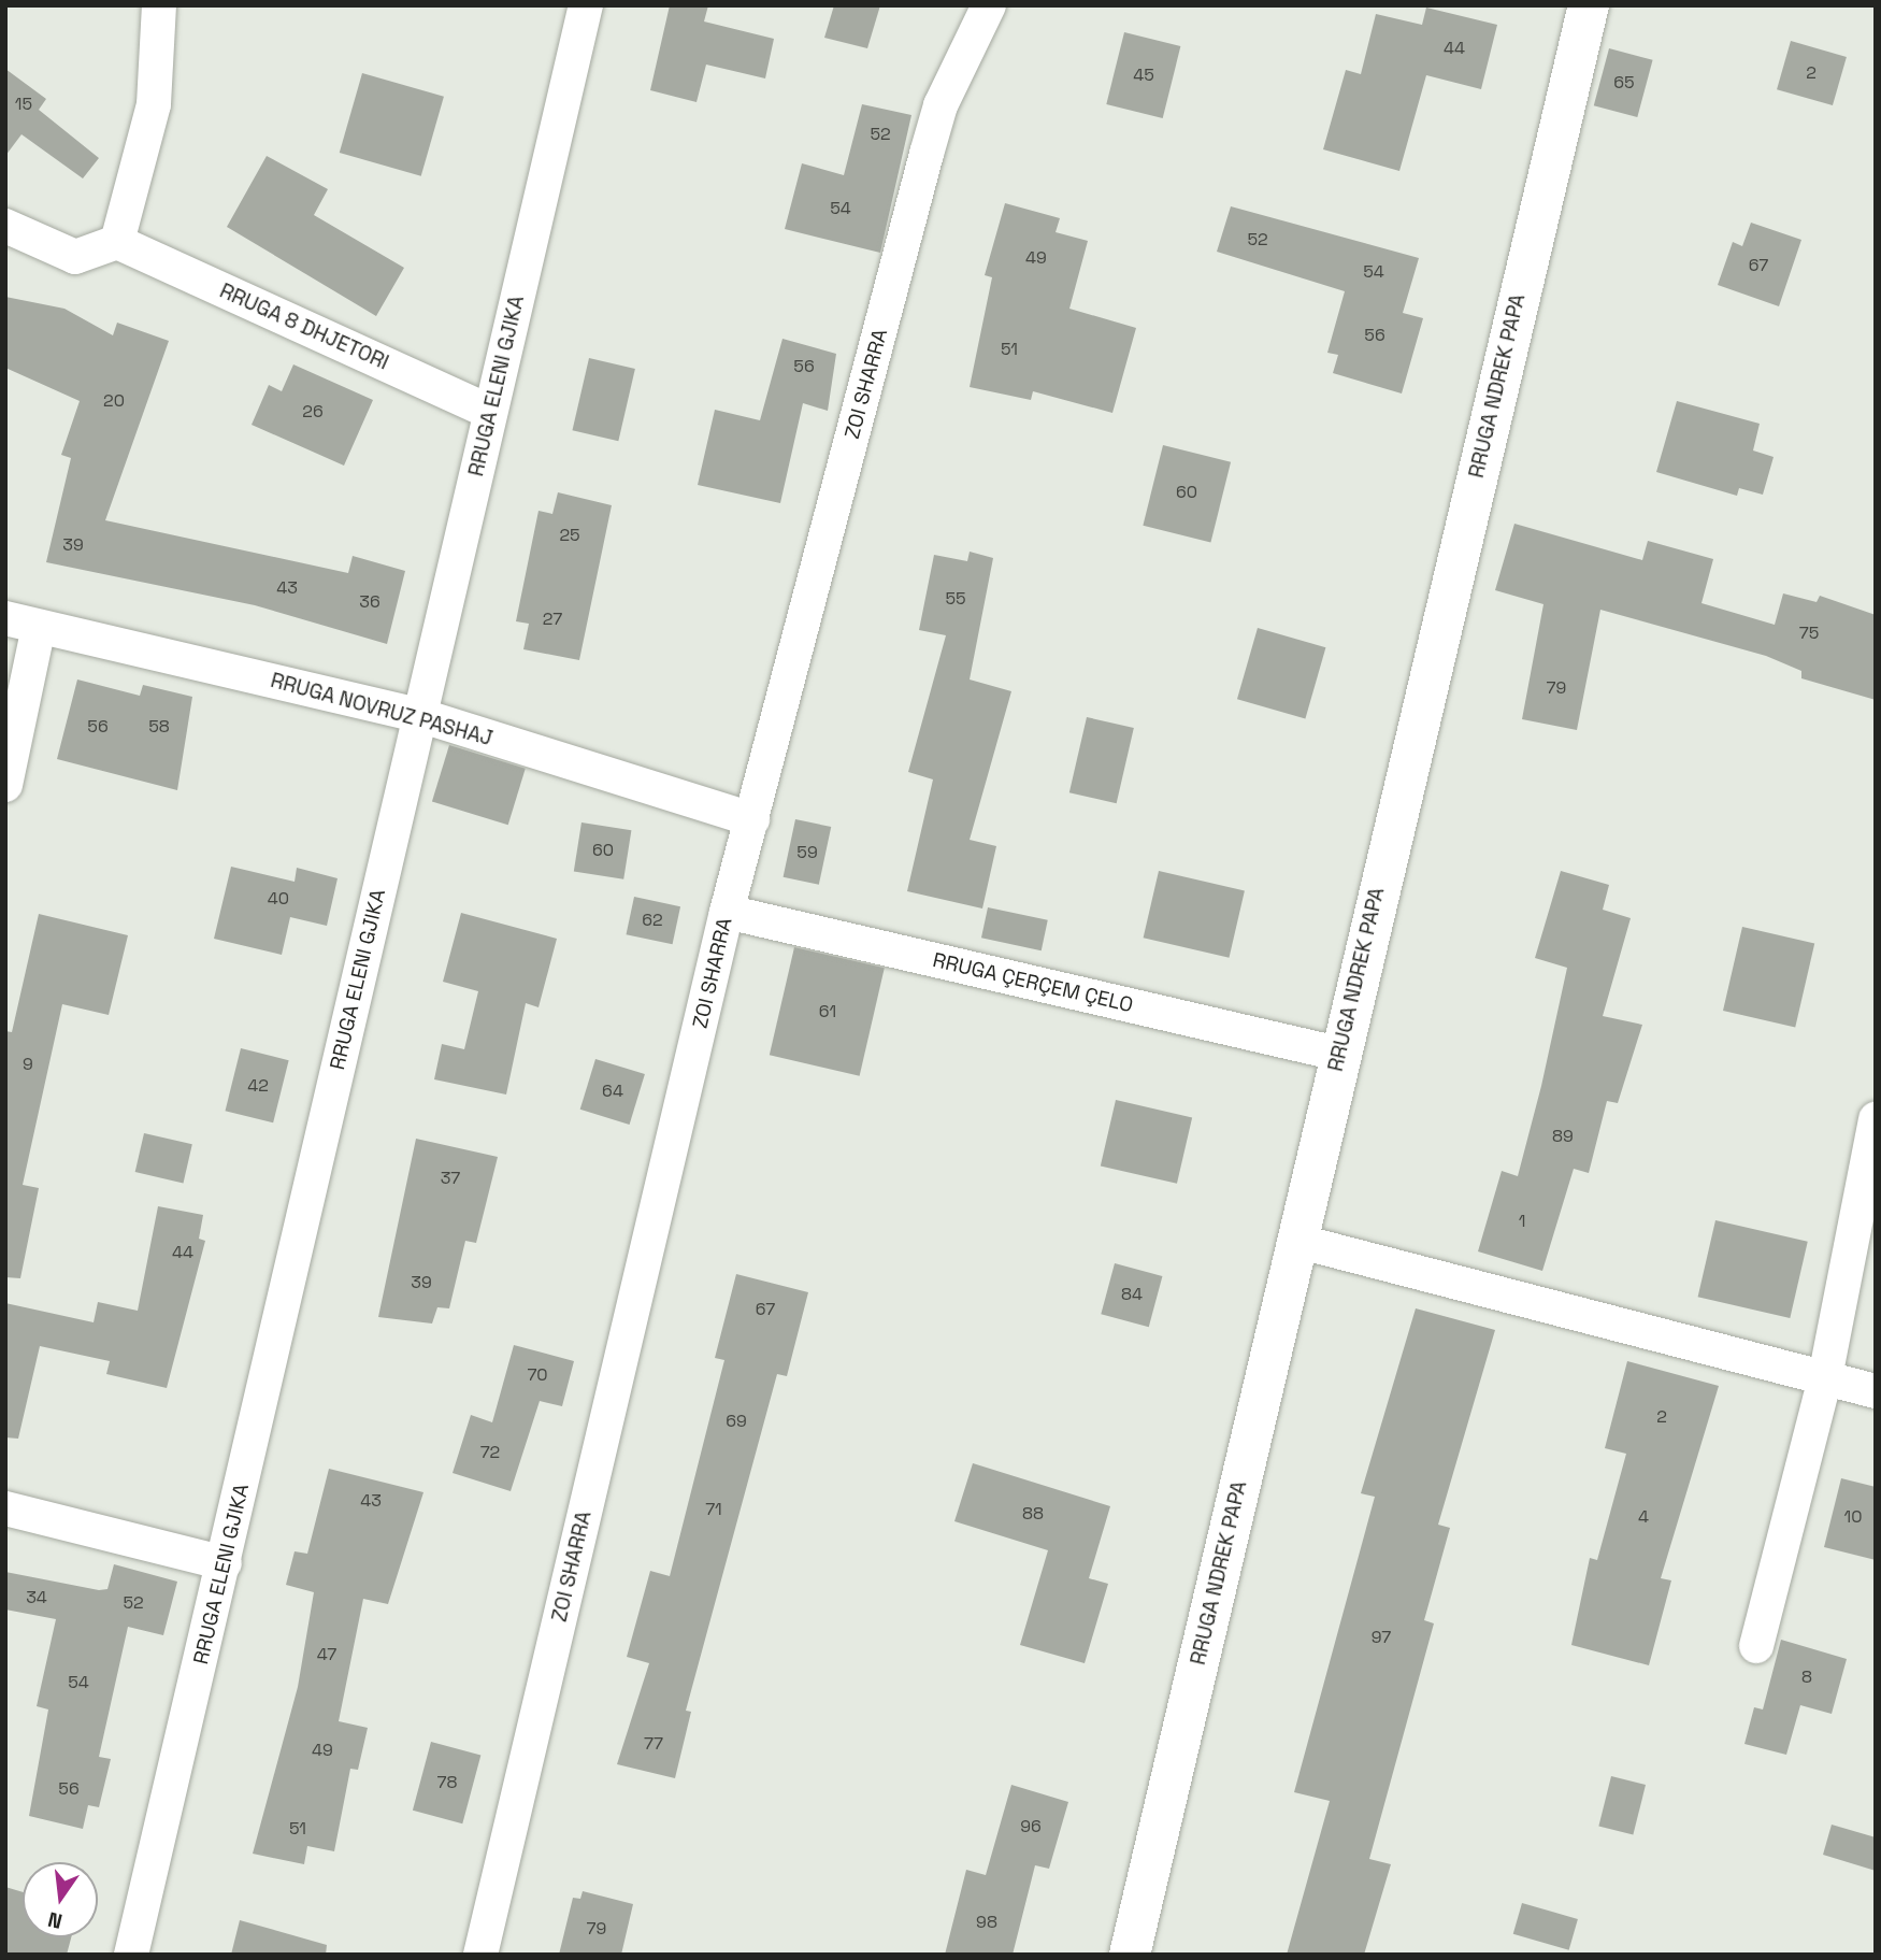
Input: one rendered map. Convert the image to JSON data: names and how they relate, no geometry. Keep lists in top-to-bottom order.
{
  "streets": {
    "street": [
      "RRUGA 8 DHJETORI",
      "ZOI SHARRA",
      "RRUGA ELENI GJIKA",
      "RRUGA NDREK PAPA",
      "RRUGA NOVRUZ PASHAJ",
      "RRUGA ÇERÇEM ÇELO"
    ]
  },
  "crossings": [
    ["RRUGA 8 DHJETORI", "RRUGA ELENI GJIKA"],
    ["ZOI SHARRA", "RRUGA NOVRUZ PASHAJ"],
    ["ZOI SHARRA", "RRUGA ÇERÇEM ÇELO"],
    ["RRUGA ELENI GJIKA", "RRUGA NOVRUZ PASHAJ"],
    ["RRUGA NDREK PAPA", "RRUGA ÇERÇEM ÇELO"]
  ],
  "house_numbers": [
    "44",
    "2",
    "45",
    "65",
    "15",
    "52",
    "54",
    "52",
    "49",
    "67",
    "54",
    "56",
    "51",
    "56",
    "20",
    "26",
    "60",
    "25",
    "39",
    "43",
    "55",
    "36",
    "27",
    "75",
    "79",
    "56",
    "58",
    "60",
    "59",
    "40",
    "62",
    "61",
    "9",
    "42",
    "64",
    "89",
    "37",
    "1",
    "44",
    "39",
    "84",
    "67",
    "70",
    "2",
    "69",
    "72",
    "43",
    "71",
    "88",
    "4",
    "10",
    "34",
    "52",
    "97",
    "47",
    "8",
    "54",
    "77",
    "49",
    "78",
    "56",
    "96",
    "51",
    "98",
    "79"
  ],
  "north": "bottom"
}
